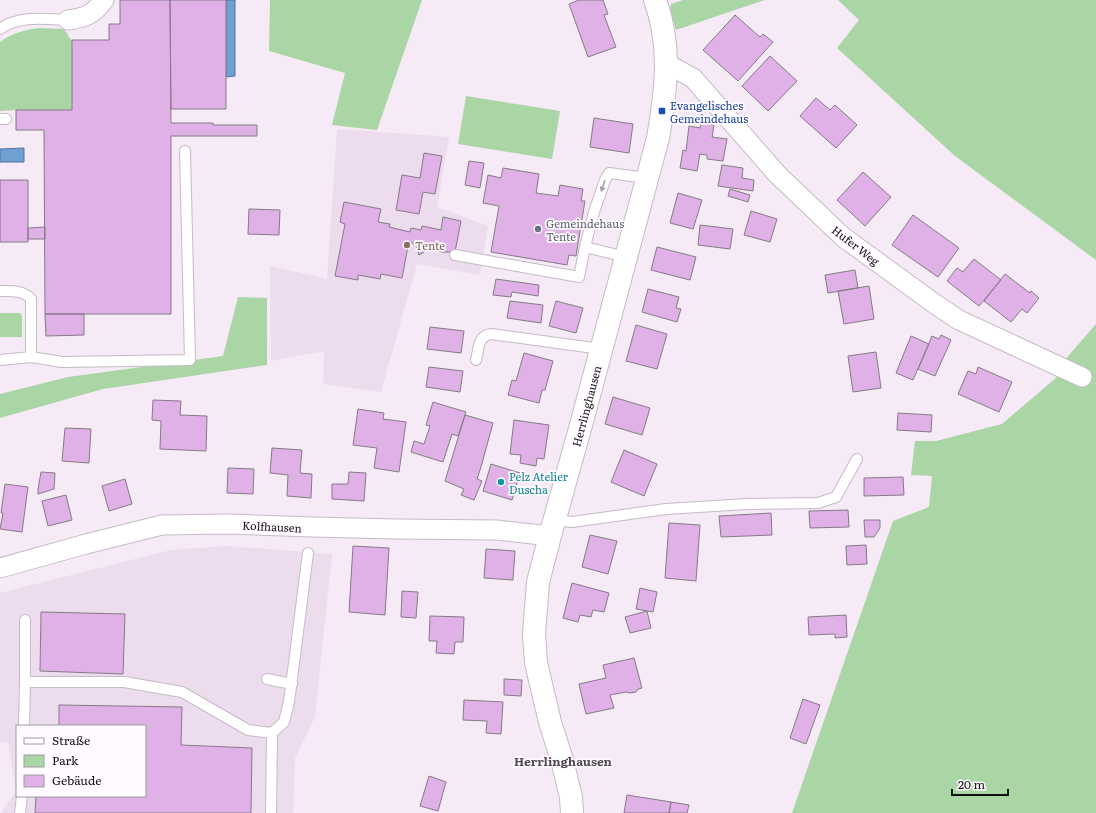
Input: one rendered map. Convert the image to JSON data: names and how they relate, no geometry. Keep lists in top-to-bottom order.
{
  "streets": {
    "street": ["Hufer Weg", "Herrlinghausen", "Kolfhausen"]
  },
  "crossings": [
    ["Hufer Weg", "Herrlinghausen"],
    ["Herrlinghausen", "Kolfhausen"]
  ],
  "districts": ["Herrlinghausen"],
  "places": {
    "transit": ["Evangelisches Gemeindehaus"],
    "other": ["Gemeindehaus Tente", "Tente", "Pelz Atelier Duscha"]
  },
  "legend": ["Straße", "Park", "Gebäude"],
  "scale_bar": "20 m"
}
